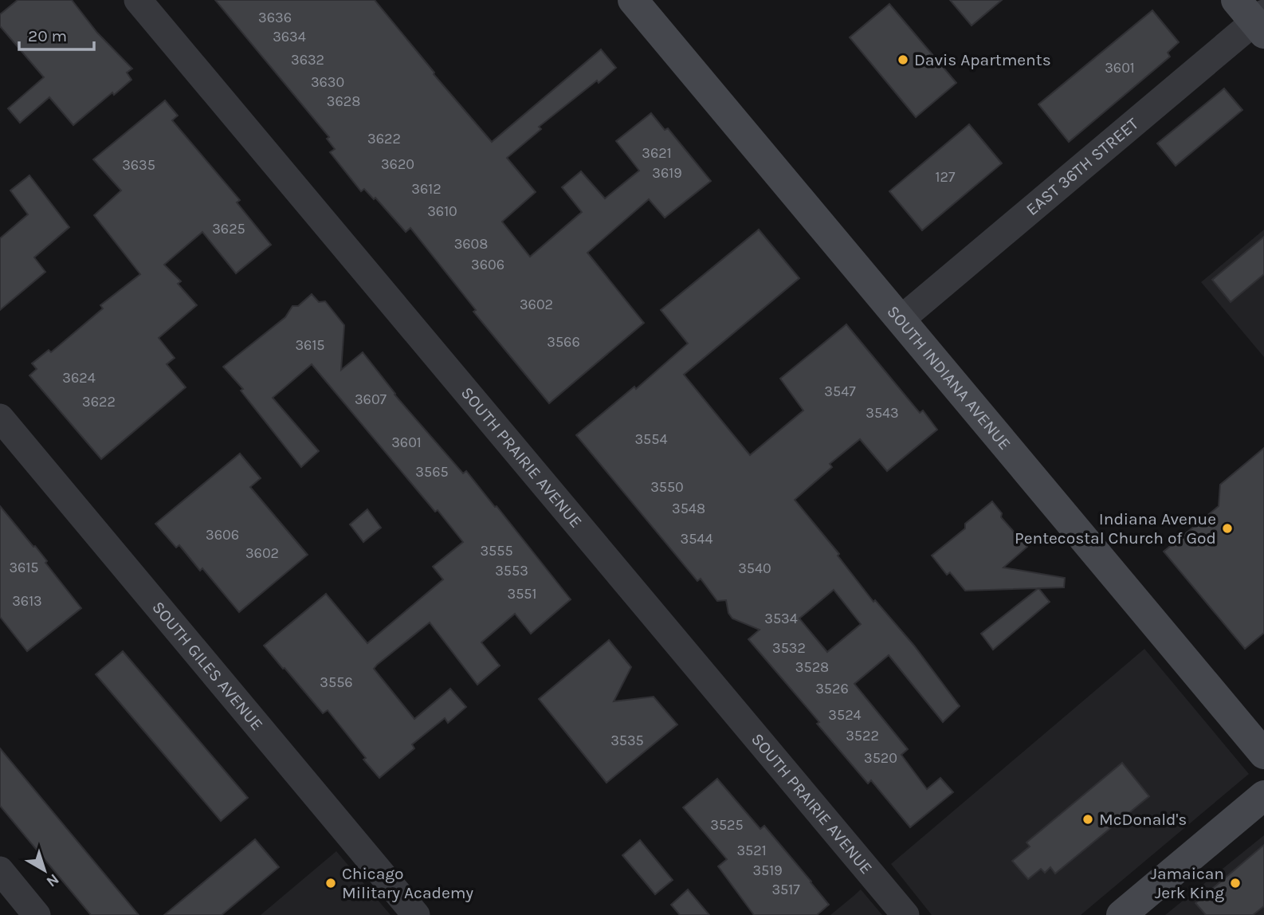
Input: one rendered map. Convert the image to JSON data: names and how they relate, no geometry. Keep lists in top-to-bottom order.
{
  "streets": {
    "street": [
      "EAST 36TH STREET",
      "SOUTH INDIANA AVENUE",
      "SOUTH PRAIRIE AVENUE",
      "SOUTH GILES AVENUE"
    ]
  },
  "crossings": [
    ["EAST 36TH STREET", "SOUTH INDIANA AVENUE"]
  ],
  "places": [
    "Davis Apartments",
    "Indiana Avenue Pentecostal Church of God",
    "McDonald's",
    "Chicago Military Academy",
    "Jamaican Jerk King"
  ],
  "house_numbers": [
    "3636",
    "3634",
    "3632",
    "3601",
    "3630",
    "3628",
    "3622",
    "3621",
    "3620",
    "3635",
    "3619",
    "127",
    "3612",
    "3610",
    "3625",
    "3608",
    "3606",
    "3602",
    "3566",
    "3615",
    "3624",
    "3547",
    "3607",
    "3622",
    "3543",
    "3554",
    "3601",
    "3565",
    "3550",
    "3548",
    "3606",
    "3544",
    "3555",
    "3602",
    "3615",
    "3540",
    "3553",
    "3551",
    "3613",
    "3534",
    "3532",
    "3528",
    "3556",
    "3526",
    "3524",
    "3522",
    "3535",
    "3520",
    "3525",
    "3521",
    "3519",
    "3517"
  ],
  "scale_bar": "20 m",
  "north": "bottom right"
}
